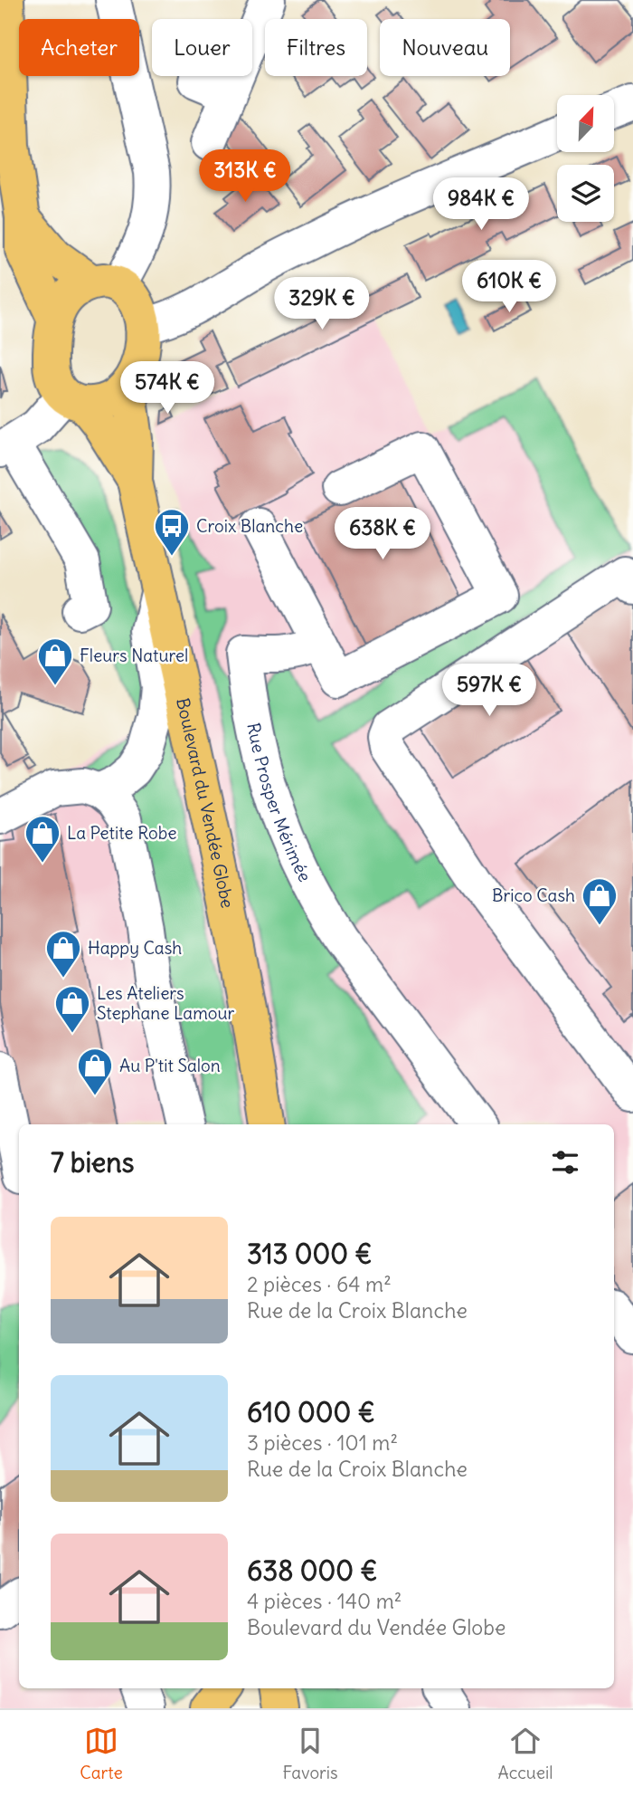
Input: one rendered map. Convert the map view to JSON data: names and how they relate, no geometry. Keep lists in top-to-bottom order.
{
  "streets": {
    "main road": ["Boulevard du Vendée Globe"],
    "street": ["Rue Prosper Mérimée"]
  },
  "places": {
    "bus stop": ["Croix Blanche"],
    "shop": [
      "Fleurs Naturel",
      "La Petite Robe",
      "Brico Cash",
      "Happy Cash",
      "Les Ateliers Stephane Lamour",
      "Au P'tit Salon"
    ]
  },
  "north": "top right",
  "page": {
    "chip": [
      "Acheter",
      "Louer",
      "Filtres",
      "Nouveau"
    ],
    "price": [
      "313K €",
      "984K €",
      "610K €",
      "329K €",
      "574K €",
      "638K €",
      "597K €"
    ],
    "heading": "7 biens",
    "list": [
      {
        "name": "313 000 €",
        "note": "2 pièces · 64 m² · Rue de la Croix Blanche"
      },
      {
        "name": "610 000 €",
        "note": "3 pièces · 101 m² · Rue de la Croix Blanche"
      },
      {
        "name": "638 000 €",
        "note": "4 pièces · 140 m² · Boulevard du Vendée Globe"
      }
    ],
    "tabs": ["Carte", "Favoris", "Accueil"]
  }
}
